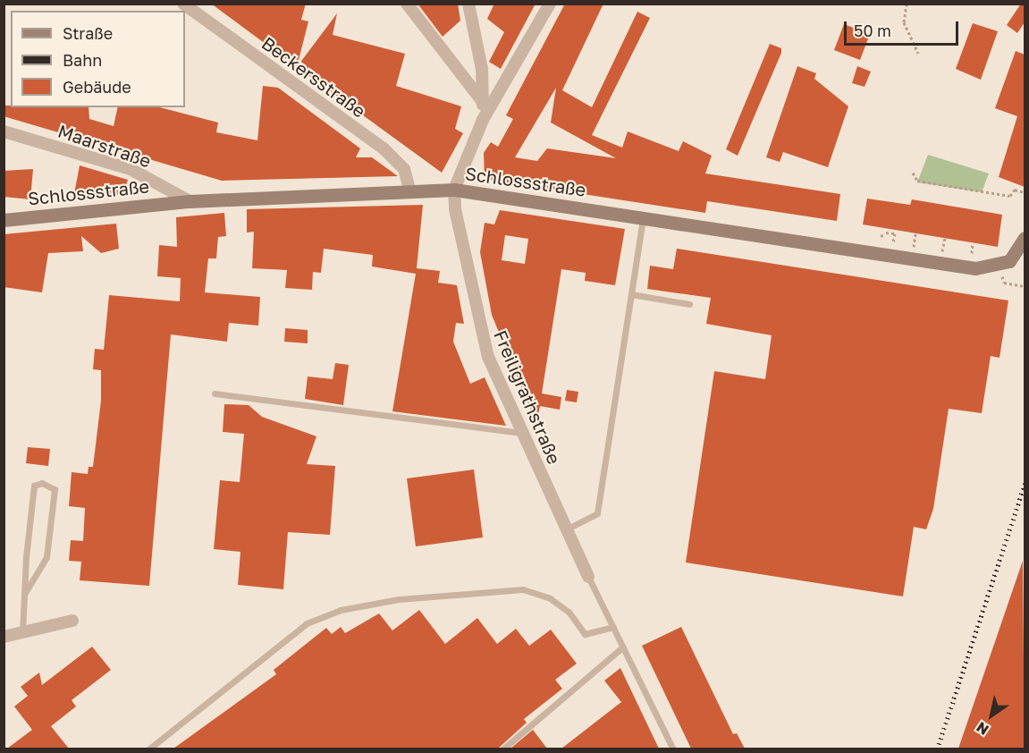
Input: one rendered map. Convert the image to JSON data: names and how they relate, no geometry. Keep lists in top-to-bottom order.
{
  "streets": {
    "street": [
      "Beckersstraße",
      "Maarstraße",
      "Schlossstraße",
      "Freiligrathstraße"
    ]
  },
  "crossings": [
    ["Beckersstraße", "Schlossstraße"],
    ["Maarstraße", "Schlossstraße"],
    ["Schlossstraße", "Freiligrathstraße"]
  ],
  "legend": ["Straße", "Bahn", "Gebäude"],
  "scale_bar": "50 m",
  "north": "bottom left"
}
